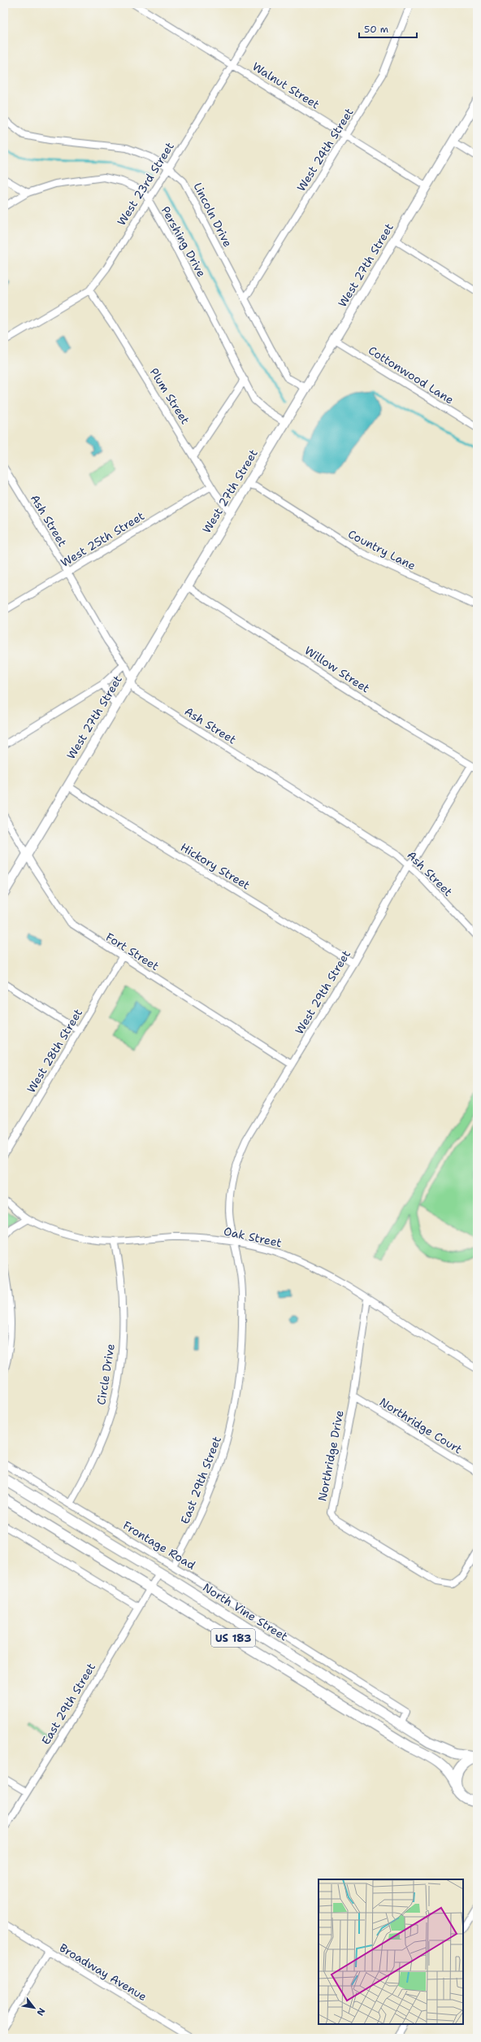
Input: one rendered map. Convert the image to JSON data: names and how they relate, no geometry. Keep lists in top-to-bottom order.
{
  "streets": {
    "main road": ["West 27th Street", "North Vine Street", "US 183"],
    "street": [
      "Walnut Street",
      "West 24th Street",
      "West 23rd Street",
      "Lincoln Drive",
      "Pershing Drive",
      "Cottonwood Lane",
      "Plum Street",
      "Ash Street",
      "West 25th Street",
      "Country Lane",
      "Willow Street",
      "Hickory Street",
      "Fort Street",
      "West 29th Street",
      "West 28th Street",
      "Oak Street",
      "Circle Drive",
      "Northridge Court",
      "Northridge Drive",
      "East 29th Street",
      "Frontage Road",
      "Broadway Avenue"
    ]
  },
  "crossings": [
    ["Walnut Street", "West 24th Street"],
    ["Walnut Street", "West 23rd Street"],
    ["Walnut Street", "West 27th Street"],
    ["West 24th Street", "Lincoln Drive"],
    ["West 23rd Street", "Lincoln Drive"],
    ["West 23rd Street", "Pershing Drive"],
    ["West 23rd Street", "Plum Street"],
    ["Lincoln Drive", "West 27th Street"],
    ["Pershing Drive", "West 27th Street"],
    ["West 27th Street", "Cottonwood Lane"],
    ["West 27th Street", "Plum Street"],
    ["West 27th Street", "Ash Street"],
    ["West 27th Street", "Country Lane"],
    ["West 27th Street", "Willow Street"],
    ["West 27th Street", "Hickory Street"],
    ["West 27th Street", "Fort Street"],
    ["Plum Street", "West 25th Street"],
    ["Ash Street", "West 25th Street"],
    ["Ash Street", "West 29th Street"],
    ["Willow Street", "West 29th Street"],
    ["Hickory Street", "West 29th Street"],
    ["Fort Street", "West 29th Street"],
    ["Fort Street", "West 28th Street"],
    ["West 29th Street", "Oak Street"],
    ["West 29th Street", "East 29th Street"],
    ["Oak Street", "Circle Drive"],
    ["Oak Street", "Northridge Drive"],
    ["Oak Street", "East 29th Street"],
    ["Circle Drive", "Frontage Road"],
    ["Northridge Court", "Northridge Drive"],
    ["East 29th Street", "Frontage Road"],
    ["East 29th Street", "North Vine Street"],
    ["East 29th Street", "US 183"],
    ["Frontage Road", "North Vine Street"]
  ],
  "scale_bar": "50 m",
  "north": "bottom right"
}
